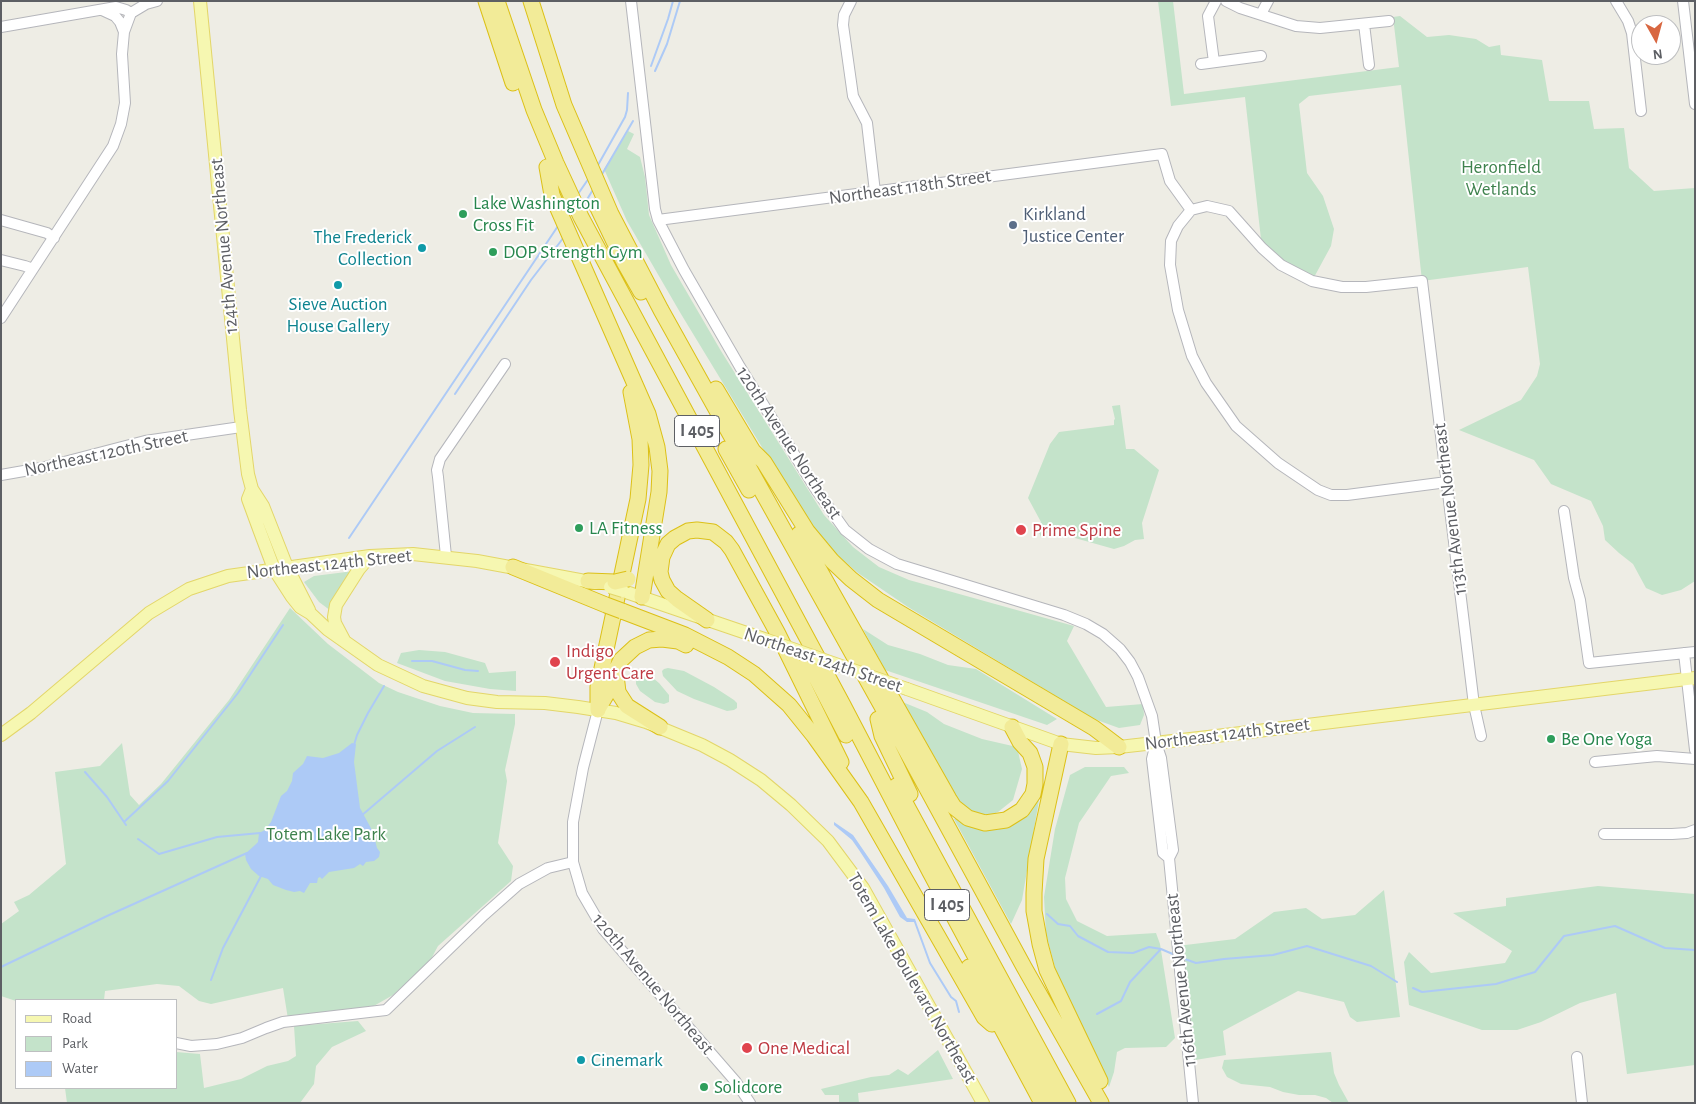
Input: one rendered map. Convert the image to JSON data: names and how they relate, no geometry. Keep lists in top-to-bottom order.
{
  "streets": {
    "highway": ["I 405"],
    "main road": ["124th Avenue Northeast", "Northeast 124th Street", "Totem Lake Boulevard Northeast"],
    "street": [
      "Northeast 118th Street",
      "120th Avenue Northeast",
      "Northeast 120th Street",
      "113th Avenue Northeast",
      "116th Avenue Northeast"
    ]
  },
  "crossings": [
    ["Northeast 118th Street", "120th Avenue Northeast"],
    ["Northeast 118th Street", "113th Avenue Northeast"],
    ["124th Avenue Northeast", "Northeast 120th Street"],
    ["124th Avenue Northeast", "Northeast 124th Street"],
    ["124th Avenue Northeast", "Totem Lake Boulevard Northeast"],
    ["120th Avenue Northeast", "Northeast 124th Street"],
    ["120th Avenue Northeast", "Totem Lake Boulevard Northeast"],
    ["120th Avenue Northeast", "116th Avenue Northeast"],
    ["113th Avenue Northeast", "Northeast 124th Street"],
    ["Northeast 124th Street", "116th Avenue Northeast"]
  ],
  "parks": ["Heronfield Wetlands", "Totem Lake Park"],
  "places": [
    "Lake Washington Cross Fit",
    "Kirkland Justice Center",
    "The Frederick Collection",
    "DOP Strength Gym",
    "Sieve Auction House Gallery",
    "LA Fitness",
    "Prime Spine",
    "Indigo Urgent Care",
    "Be One Yoga",
    "One Medical",
    "Cinemark",
    "Solidcore"
  ],
  "legend": ["Road", "Park", "Water"],
  "north": "bottom"
}
